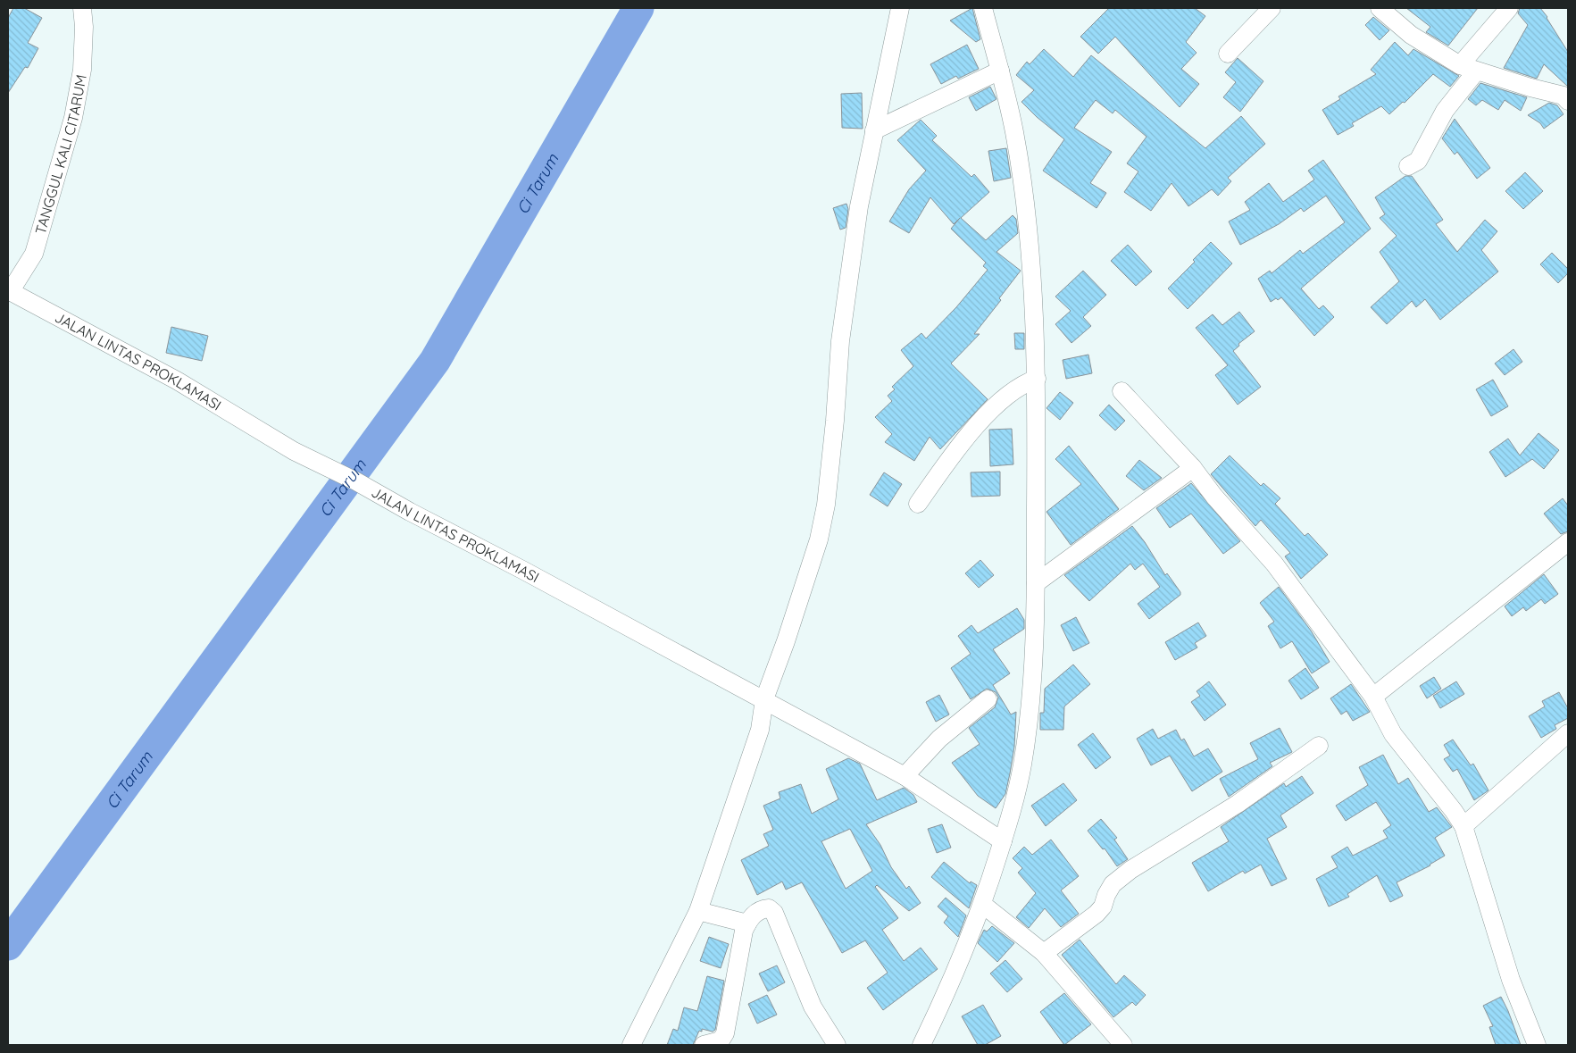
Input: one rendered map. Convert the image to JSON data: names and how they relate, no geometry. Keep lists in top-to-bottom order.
{
  "streets": {
    "street": ["TANGGUL KALI CITARUM", "JALAN LINTAS PROKLAMASI"]
  },
  "crossings": [
    ["TANGGUL KALI CITARUM", "JALAN LINTAS PROKLAMASI"]
  ],
  "water": ["Ci Tarum"]
}
